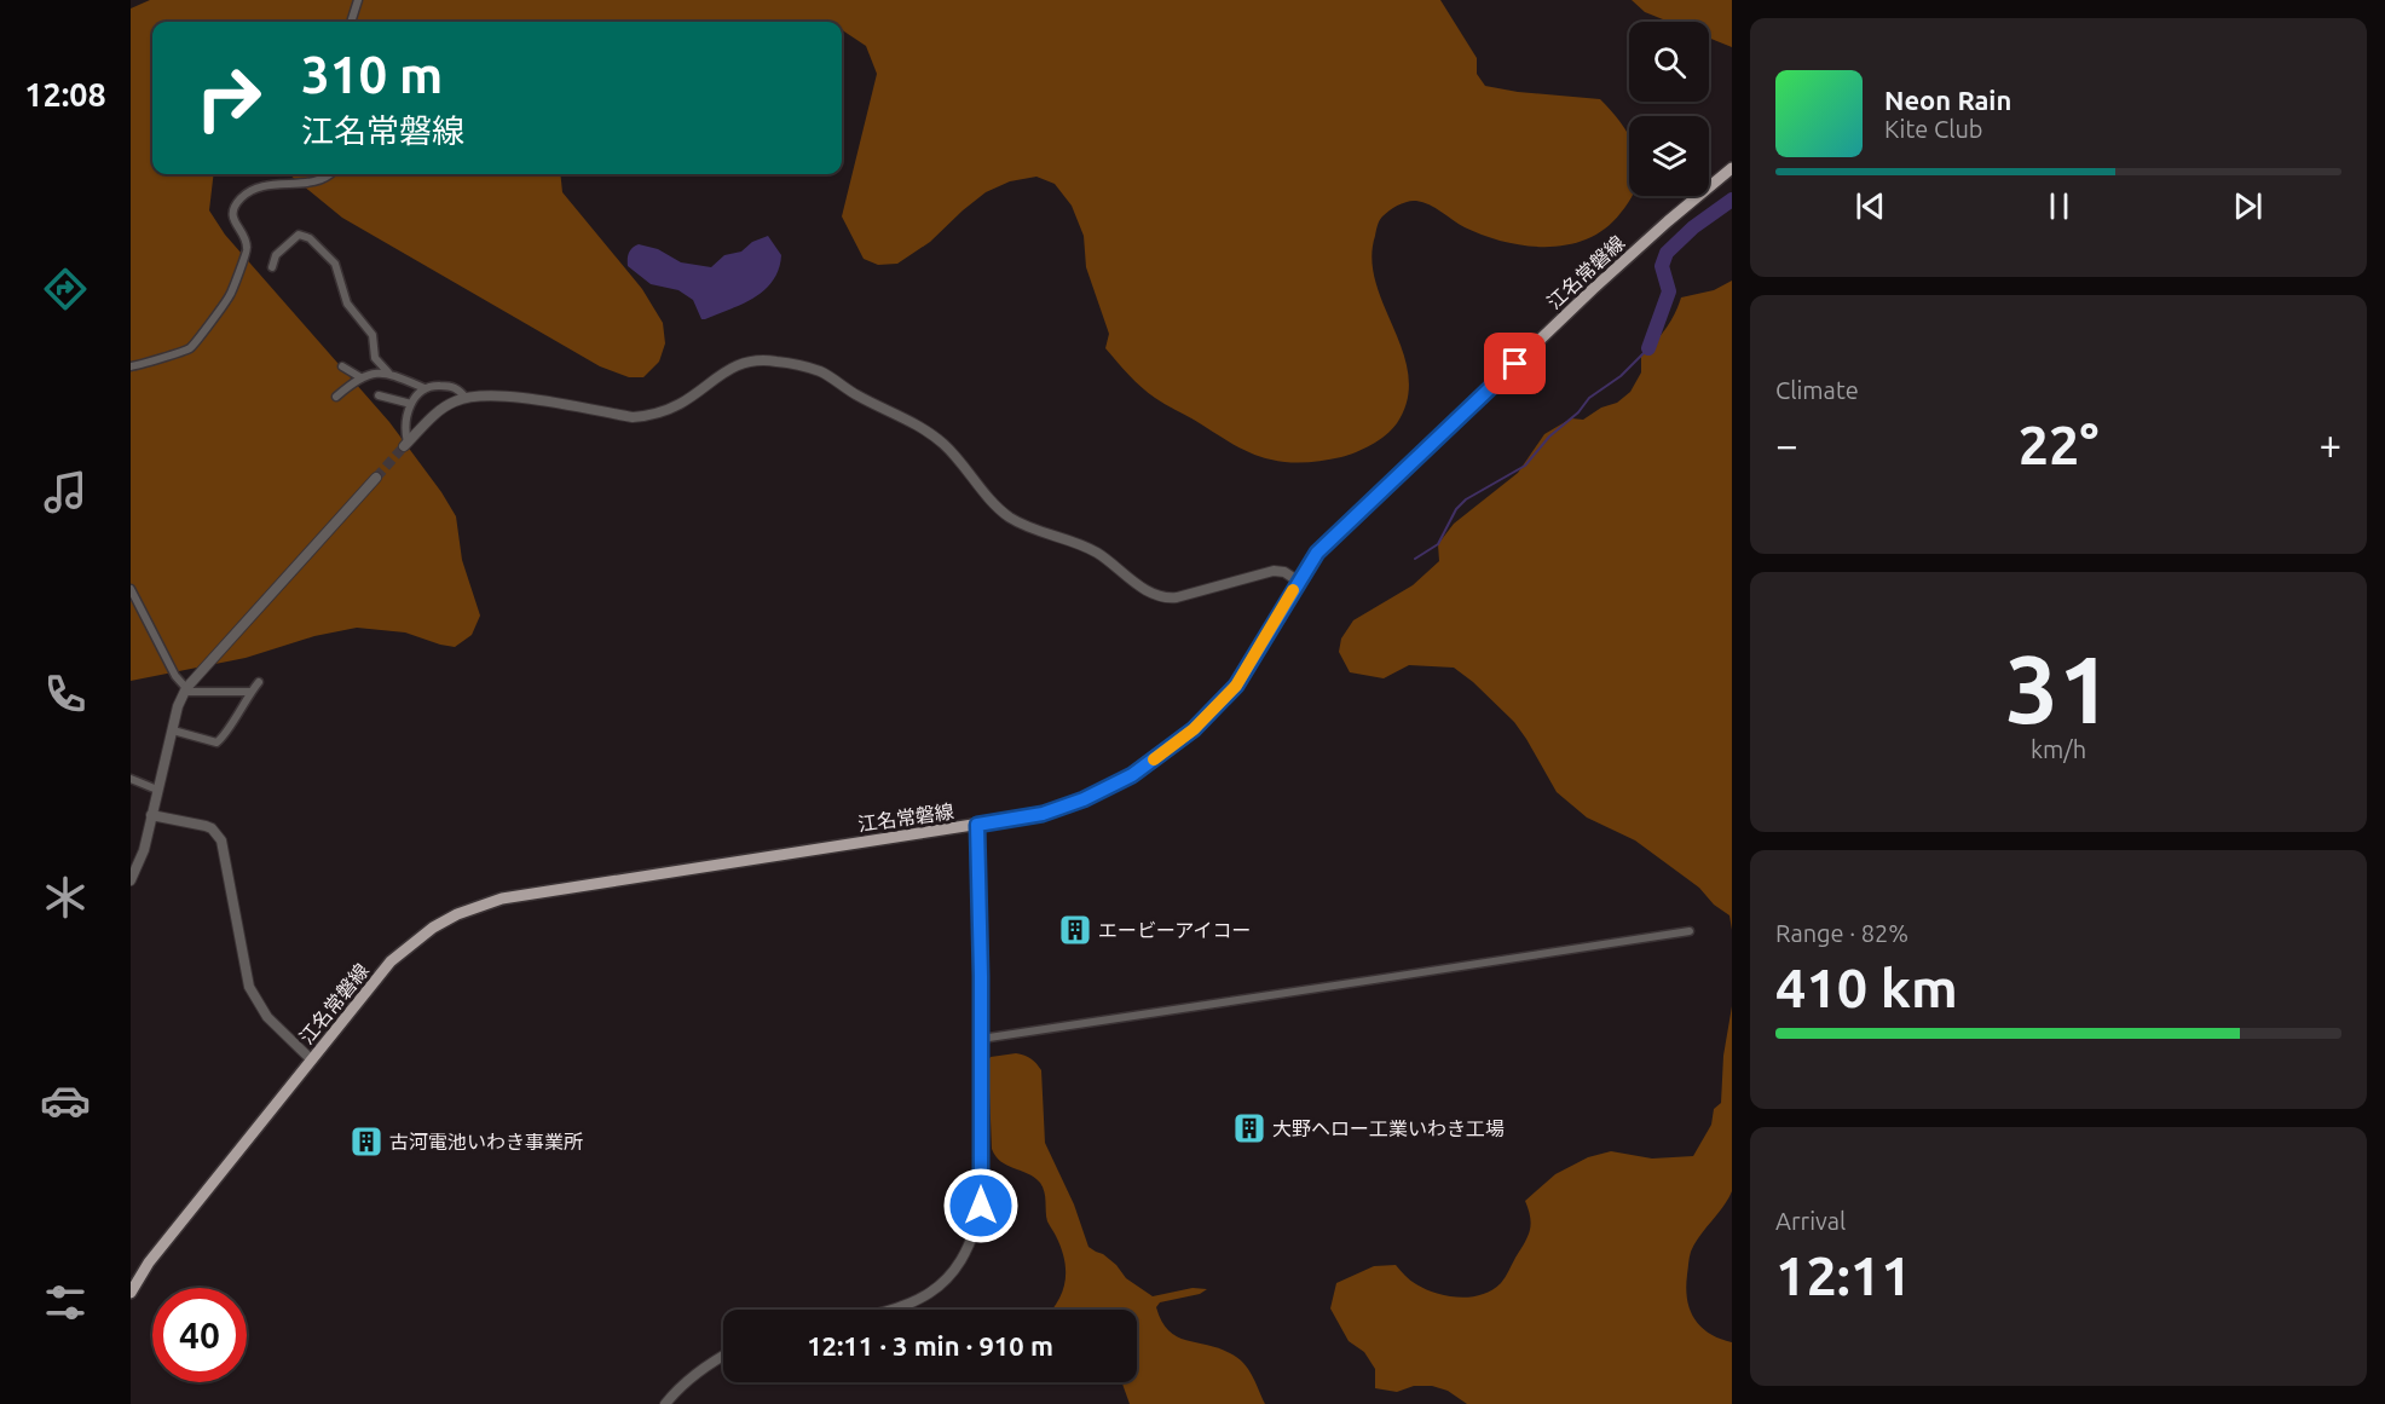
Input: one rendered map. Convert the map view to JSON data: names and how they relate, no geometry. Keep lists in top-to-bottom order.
{
  "streets": {
    "main road": ["江名常磐線"]
  },
  "places": {
    "building": ["エービーアイコー", "大野ヘロー工業いわき工場", "古河電池いわき事業所"]
  },
  "page": {
    "tabs": "12:08",
    "turn": ["310 m", "江名常磐線"],
    "song": ["Neon Rain", "Kite Club"],
    "tile": [
      "Climate",
      ["31", "km/h"],
      ["Range · 82%", "410 km"],
      ["Arrival", "12:11"]
    ],
    "heat": ["−", "22°", "+"],
    "limit": "40",
    "trip": "12:11 · 3 min · 910 m"
  }
}
